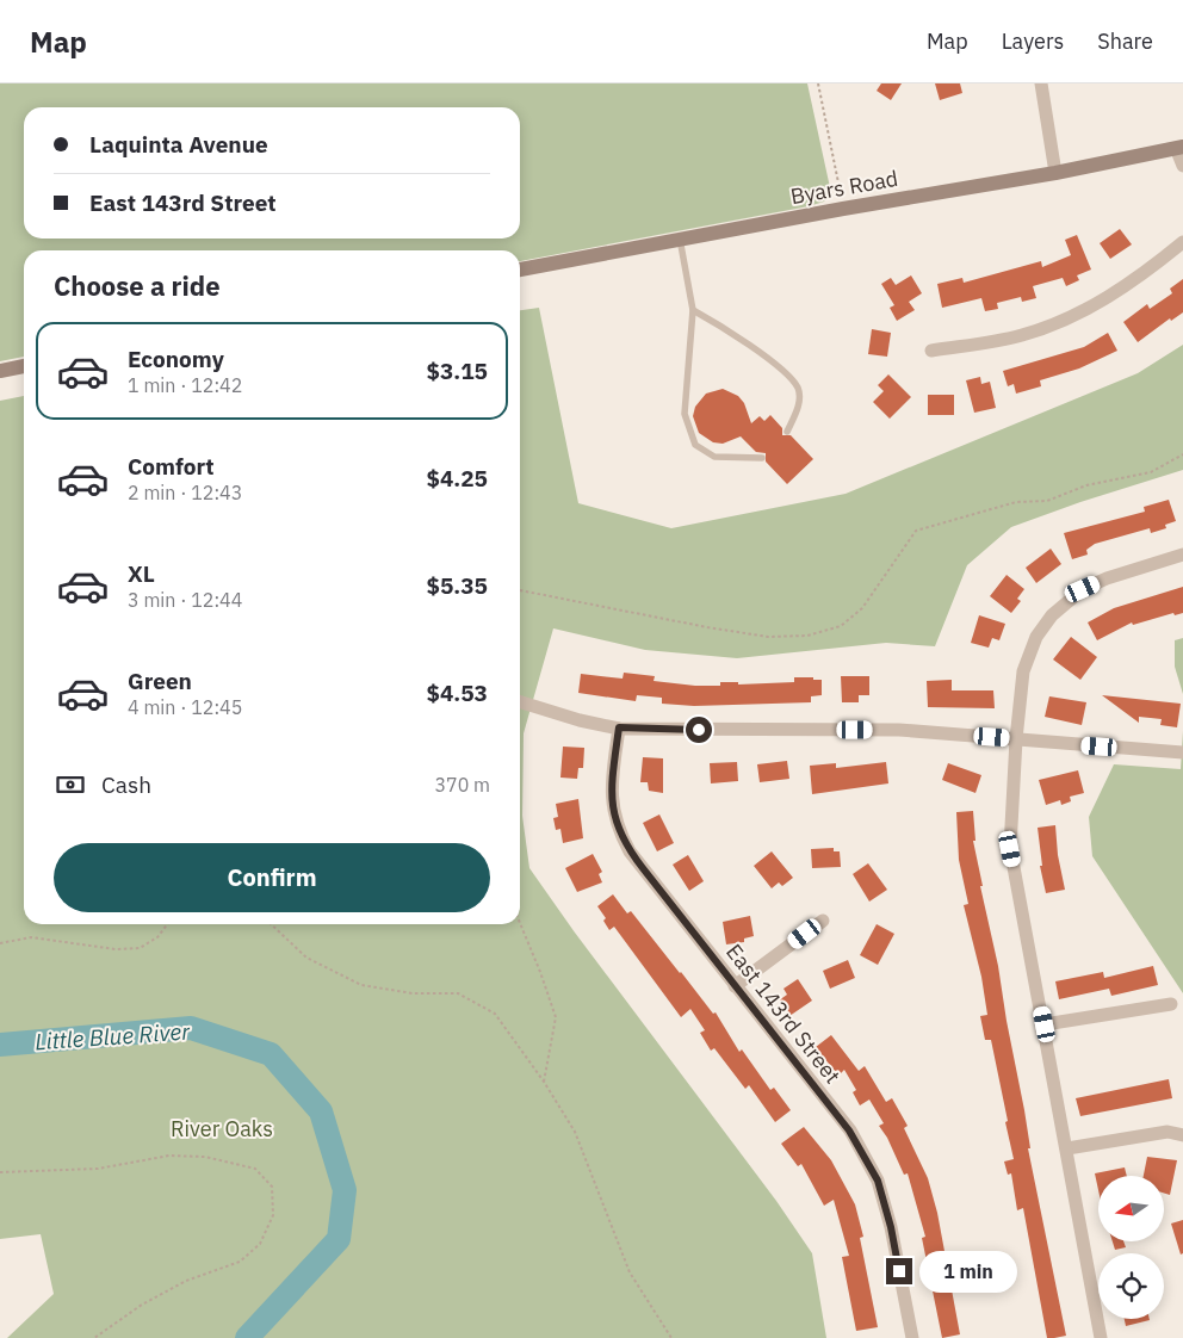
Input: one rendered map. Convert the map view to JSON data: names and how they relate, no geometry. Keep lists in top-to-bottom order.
{
  "streets": {
    "street": ["Byars Road", "East 143rd Street"]
  },
  "water": ["Little Blue River"],
  "parks": ["River Oaks"],
  "north": "left",
  "page": {
    "header": "Map",
    "nav": ["Map", "Layers", "Share"],
    "banner": ["Laquinta Avenue", "East 143rd Street"],
    "heading": "Choose a ride",
    "list": [
      {
        "name": "Economy",
        "note": "1 min · 12:42",
        "value": "$3.15"
      },
      {
        "name": "Comfort",
        "note": "2 min · 12:43",
        "value": "$4.25"
      },
      {
        "name": "XL",
        "note": "3 min · 12:44",
        "value": "$5.35"
      },
      {
        "name": "Green",
        "note": "4 min · 12:45",
        "value": "$4.53"
      }
    ],
    "pay": ["Cash", "370 m"],
    "buttons": "Confirm",
    "bubble": "1 min"
  }
}
